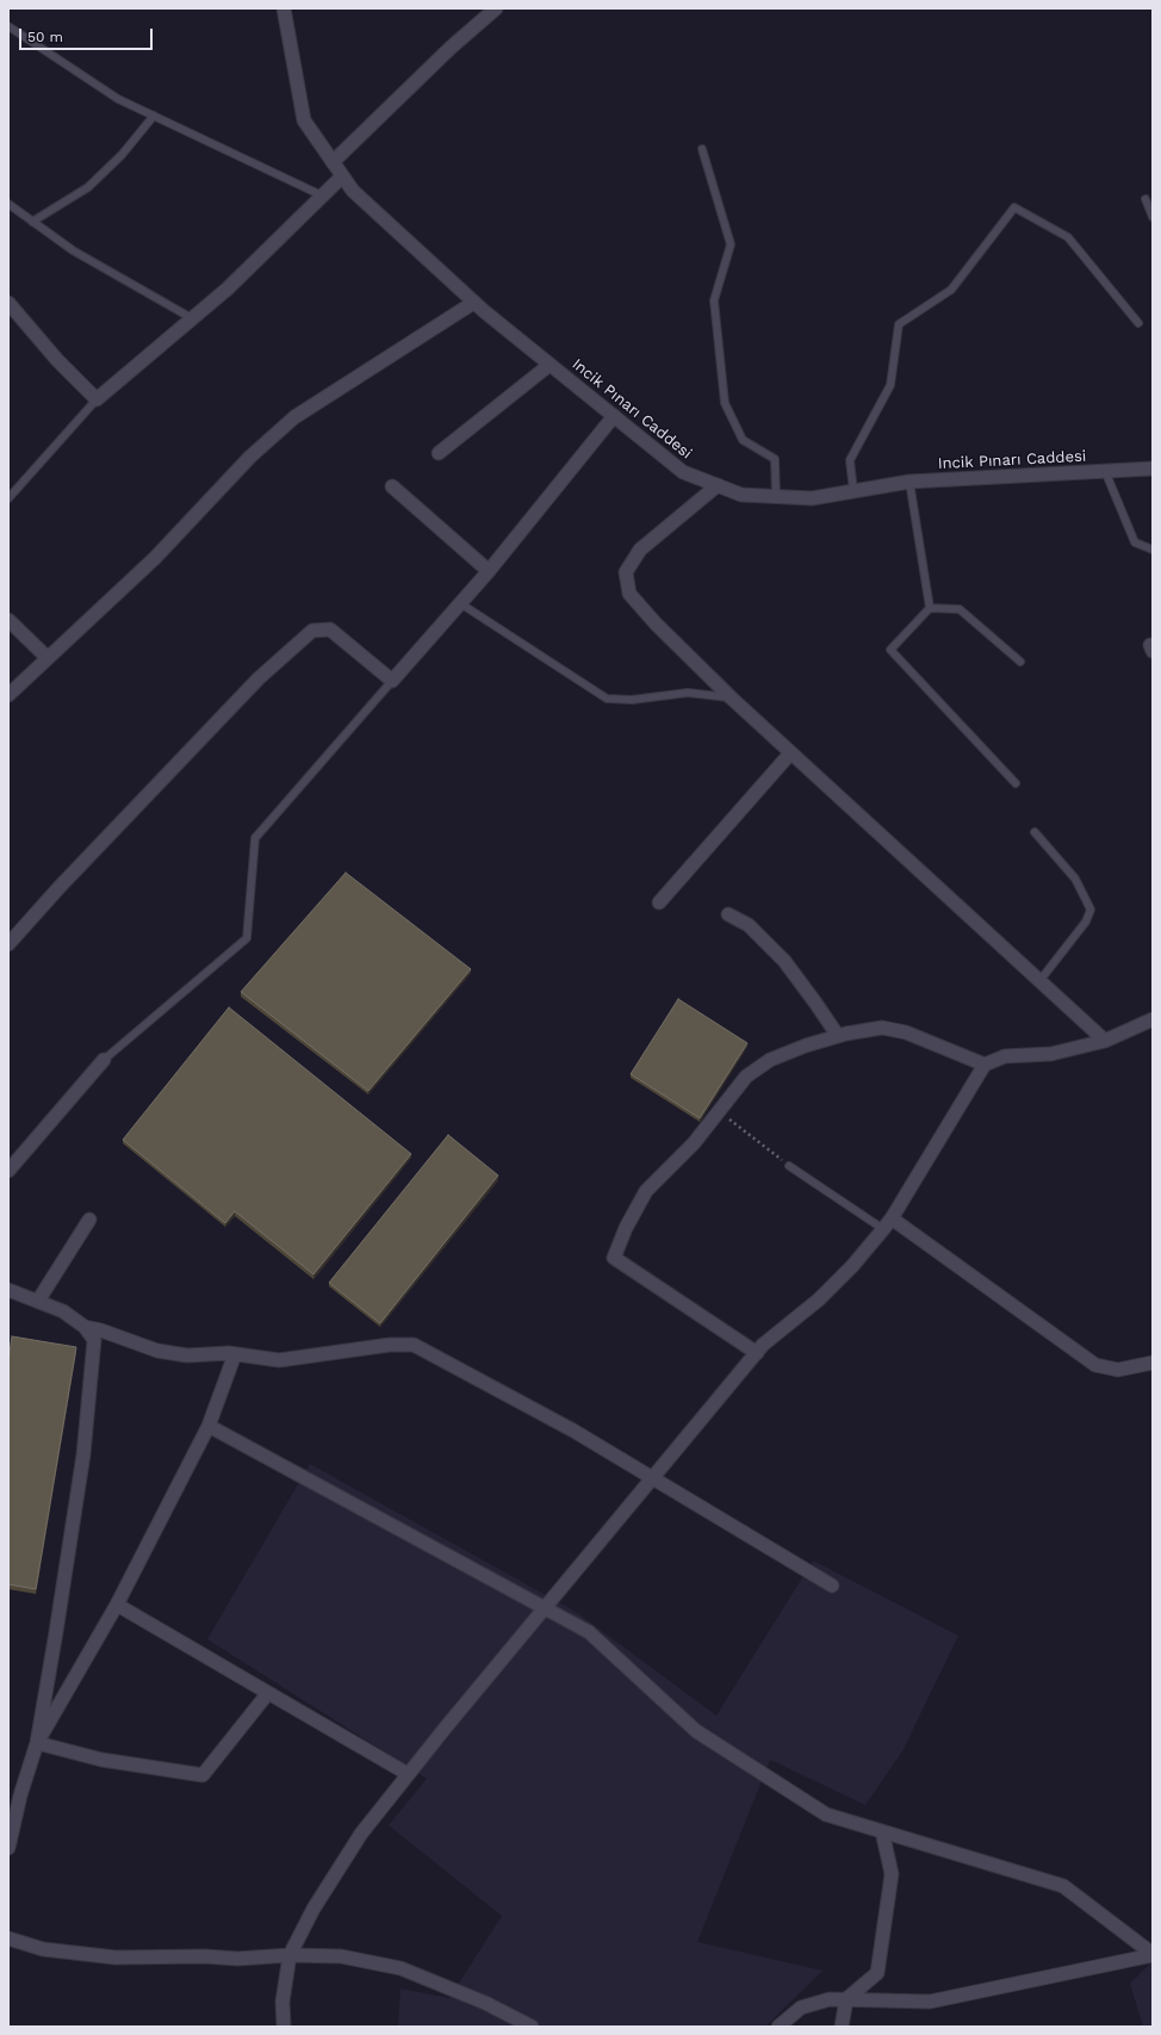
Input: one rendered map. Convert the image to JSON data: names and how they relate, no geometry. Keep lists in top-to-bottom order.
{
  "streets": {
    "street": ["Incik Pınarı Caddesi"]
  },
  "scale_bar": "50 m"
}
